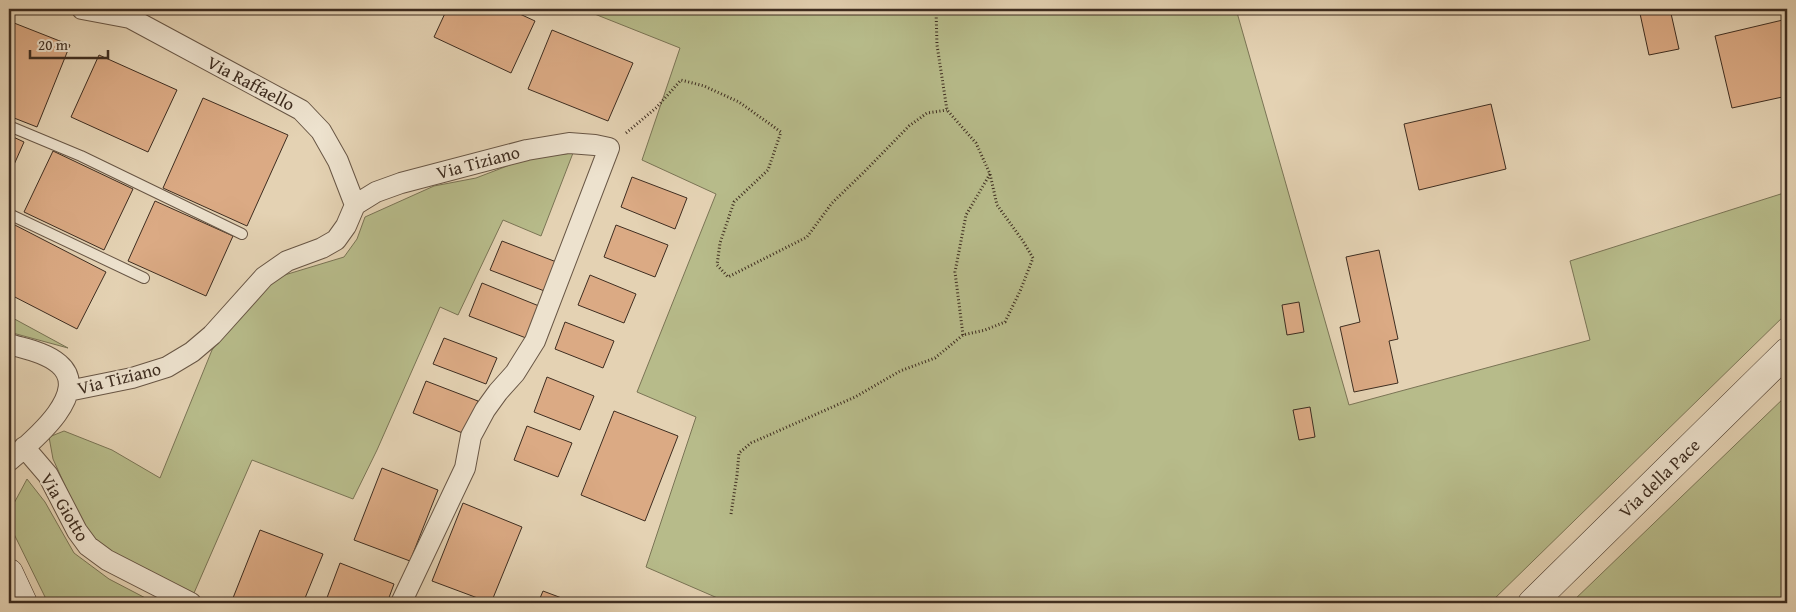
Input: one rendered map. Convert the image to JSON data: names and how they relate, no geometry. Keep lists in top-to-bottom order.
{
  "streets": {
    "street": [
      "Via Raffaello",
      "Via Tiziano",
      "Via della Pace",
      "Via Giotto"
    ]
  },
  "crossings": [
    ["Via Raffaello", "Via Tiziano"]
  ],
  "scale_bar": "20 m"
}
